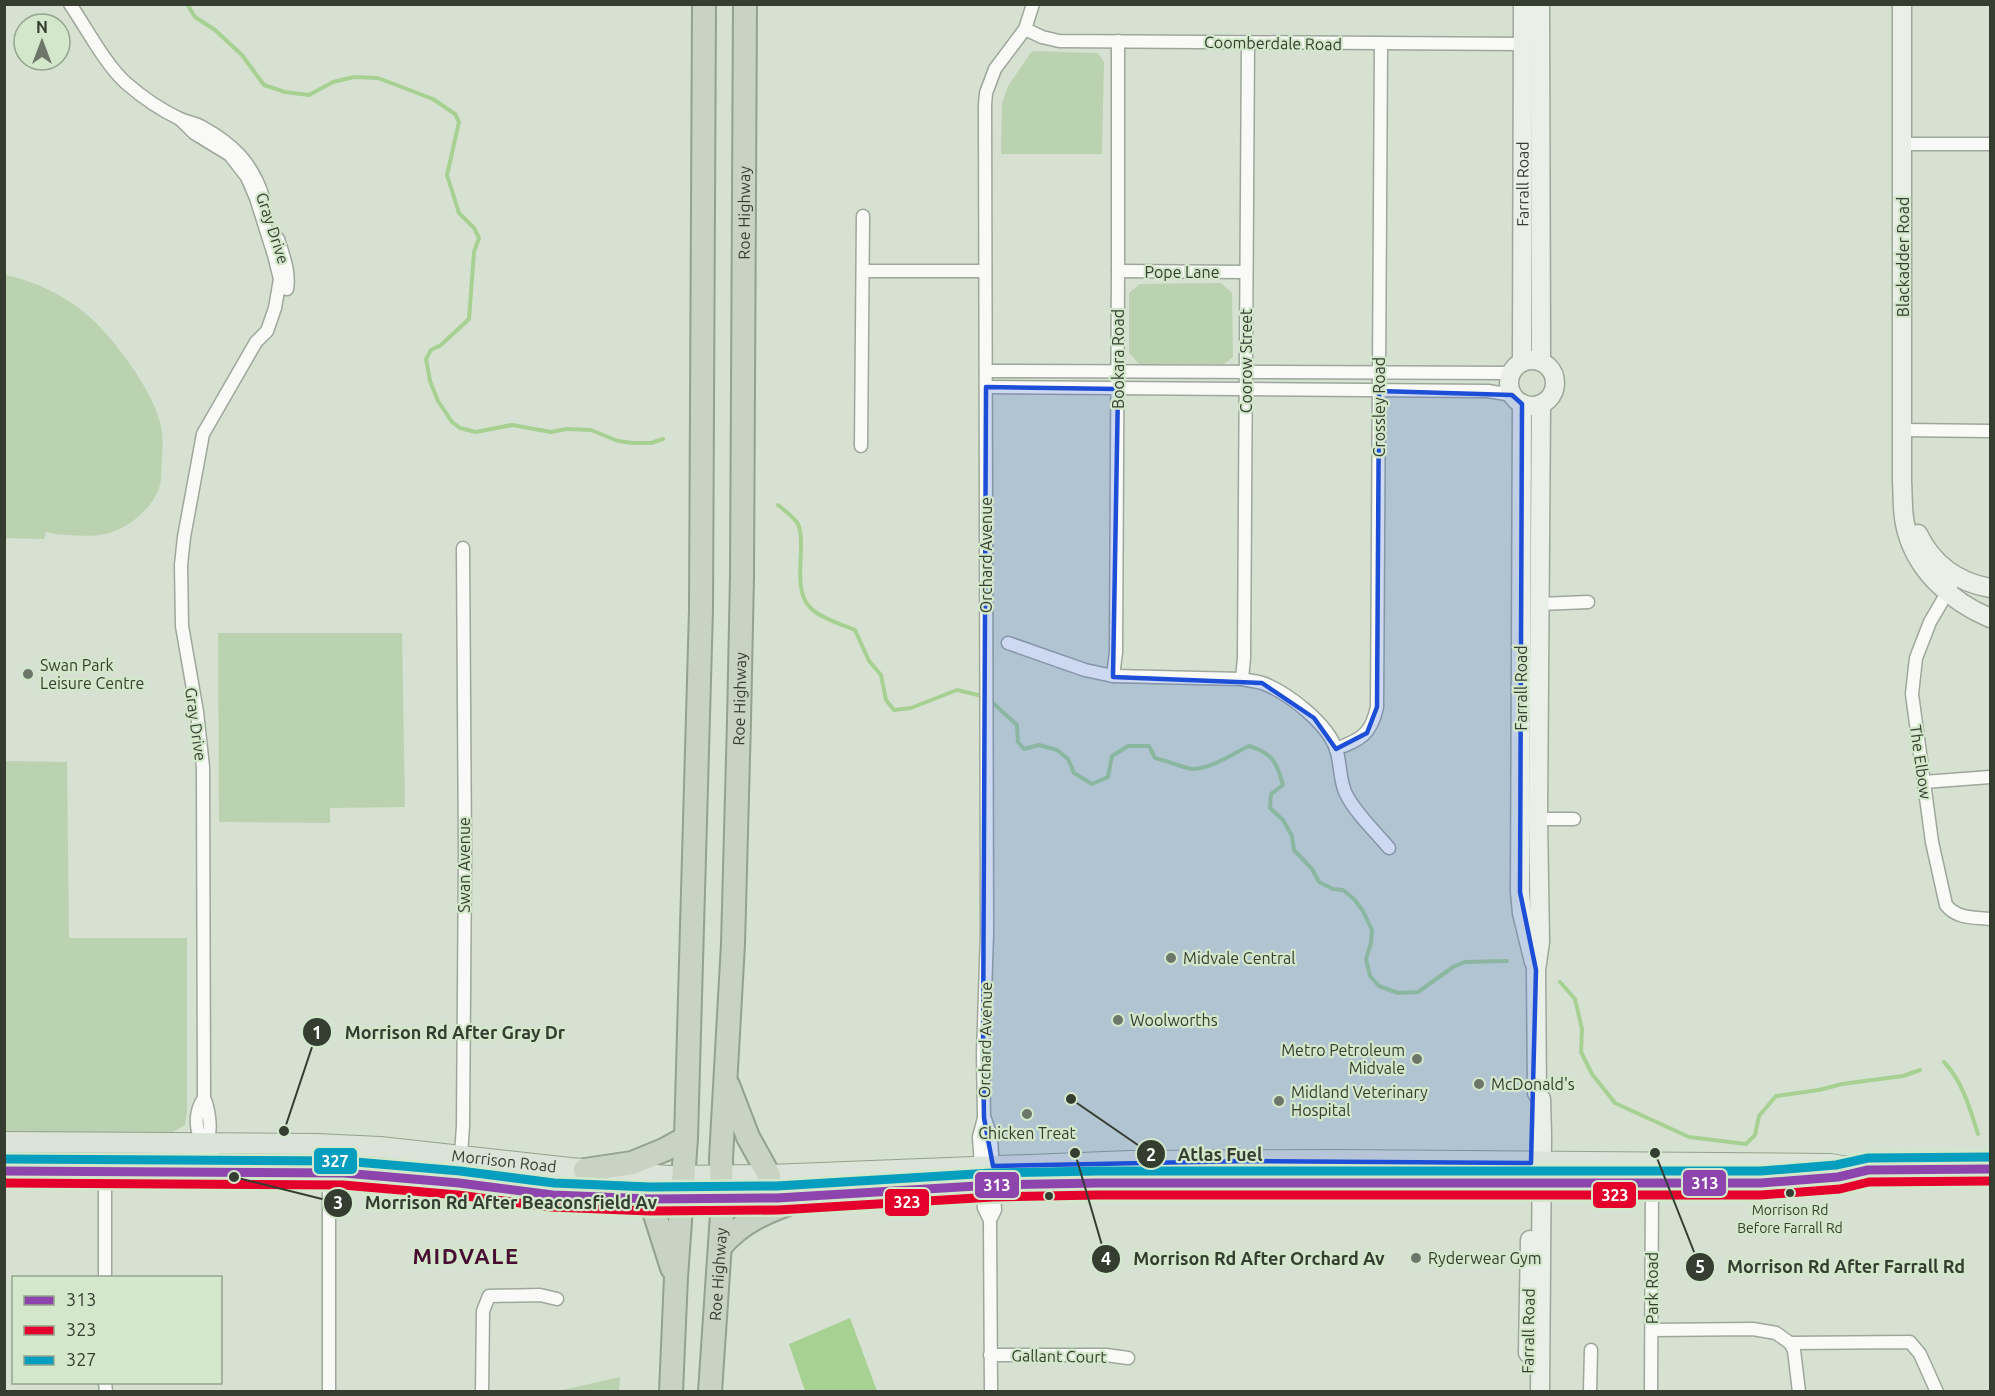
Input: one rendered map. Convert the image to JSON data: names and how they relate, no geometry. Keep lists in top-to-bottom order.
{
  "streets": {
    "highway": ["Roe Highway"],
    "main road": ["Farrall Road", "Blackadder Road", "Morrison Road"],
    "street": [
      "Coomberdale Road",
      "Gray Drive",
      "Pope Lane",
      "Bookara Road",
      "Coorow Street",
      "Crossley Road",
      "Orchard Avenue",
      "The Elbow",
      "Swan Avenue",
      "Park Road",
      "Gallant Court"
    ]
  },
  "crossings": [
    ["Coomberdale Road", "Farrall Road"],
    ["Coomberdale Road", "Bookara Road"],
    ["Coomberdale Road", "Coorow Street"],
    ["Coomberdale Road", "Crossley Road"],
    ["Coomberdale Road", "Orchard Avenue"],
    ["Farrall Road", "Morrison Road"],
    ["Roe Highway", "Morrison Road"],
    ["Gray Drive", "Morrison Road"],
    ["Blackadder Road", "The Elbow"],
    ["Pope Lane", "Bookara Road"],
    ["Pope Lane", "Coorow Street"],
    ["Orchard Avenue", "Morrison Road"],
    ["Orchard Avenue", "Gallant Court"],
    ["Swan Avenue", "Morrison Road"],
    ["Morrison Road", "Park Road"]
  ],
  "districts": ["MIDVALE"],
  "places": [
    "Swan Park Leisure Centre",
    "Midvale Central",
    "Woolworths",
    "Metro Petroleum Midvale",
    "McDonald's",
    "Atlas Fuel",
    "Midland Veterinary Hospital",
    "Chicken Treat",
    "Morrison Rd After Gray Dr",
    "Morrison Rd After Orchard Av",
    "Morrison Rd After Farrall Rd",
    "Morrison Rd After Beaconsfield Av",
    "Morrison Rd Before Farrall Rd",
    "Ryderwear Gym"
  ],
  "lines": ["transit line 327", "transit line 313", "transit line 323"],
  "legend": ["313", "323", "327"],
  "north": "top"
}
